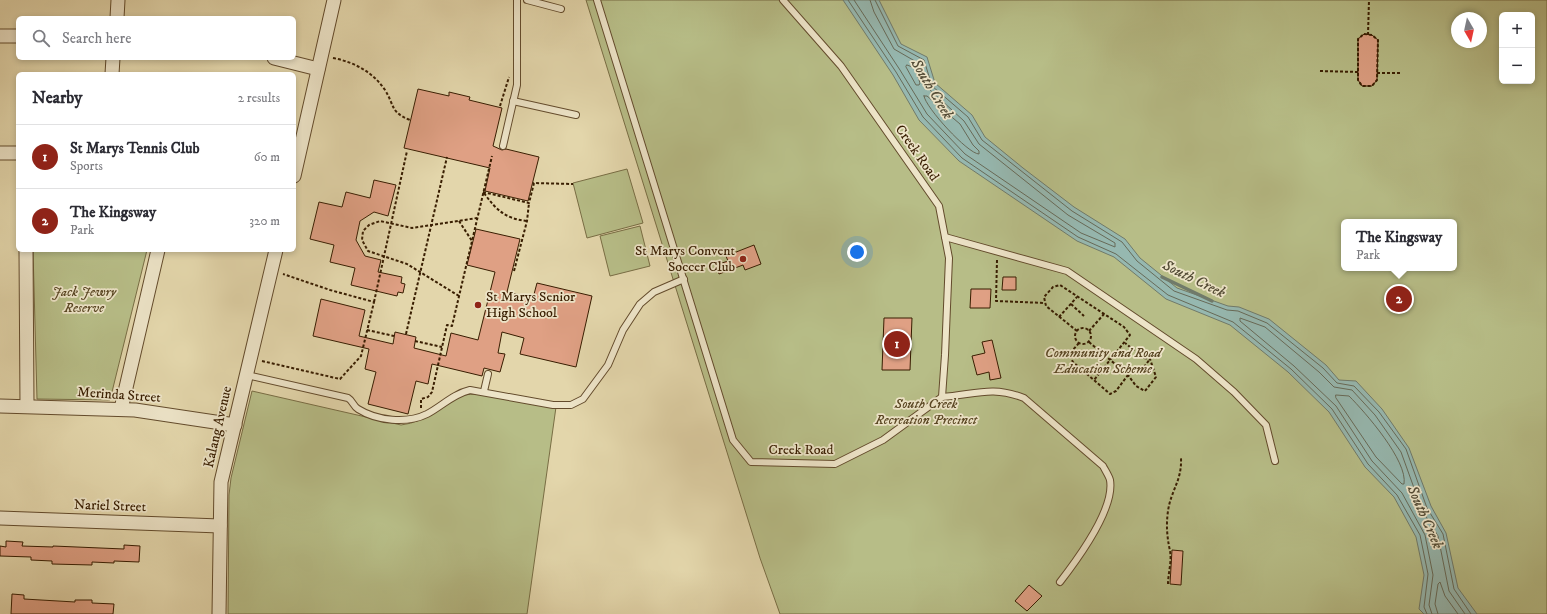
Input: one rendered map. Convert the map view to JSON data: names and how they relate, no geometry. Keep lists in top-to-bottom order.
{
  "streets": {
    "street": ["Merinda Street", "Kalang Avenue", "Nariel Street"],
    "lane": ["Creek Road"]
  },
  "crossings": [
    ["Merinda Street", "Kalang Avenue"],
    ["Kalang Avenue", "Nariel Street"]
  ],
  "water": ["South Creek"],
  "parks": ["Jack Jewry Reserve", "Community and Road Education Scheme", "South Creek Recreation Precinct"],
  "places": ["St Marys Convent Soccer Club", "St Marys Senior High School"],
  "north": "bottom",
  "page": {
    "map_buttons": ["+", "−"],
    "search": "Search here",
    "heading": ["Nearby", "2 results"],
    "list": [
      {
        "mark": "1",
        "name": "St Marys Tennis Club",
        "note": "Sports",
        "value": "60 m"
      },
      {
        "mark": "2",
        "name": "The Kingsway",
        "note": "Park",
        "value": "320 m"
      }
    ],
    "popup": ["The Kingsway", "Park"],
    "pins": ["2", "1"]
  }
}
